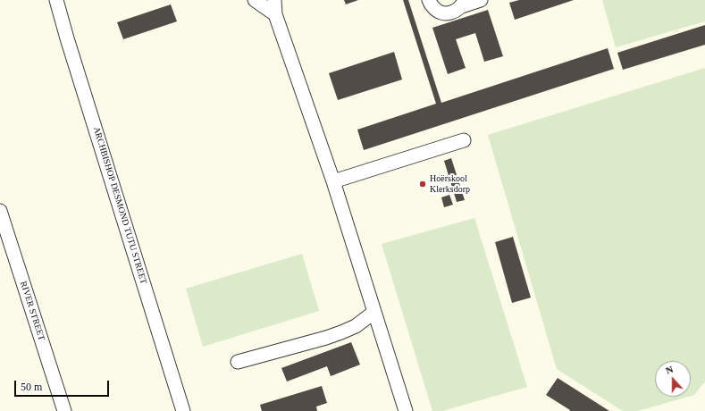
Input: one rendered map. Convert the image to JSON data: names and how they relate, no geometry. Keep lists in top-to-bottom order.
{
  "streets": {
    "street": ["ARCHBISHOP DESMOND TUTU STREET", "RIVER STREET"]
  },
  "places": ["Hoërskool Klerksdorp"],
  "scale_bar": "50 m",
  "north": "top"
}
